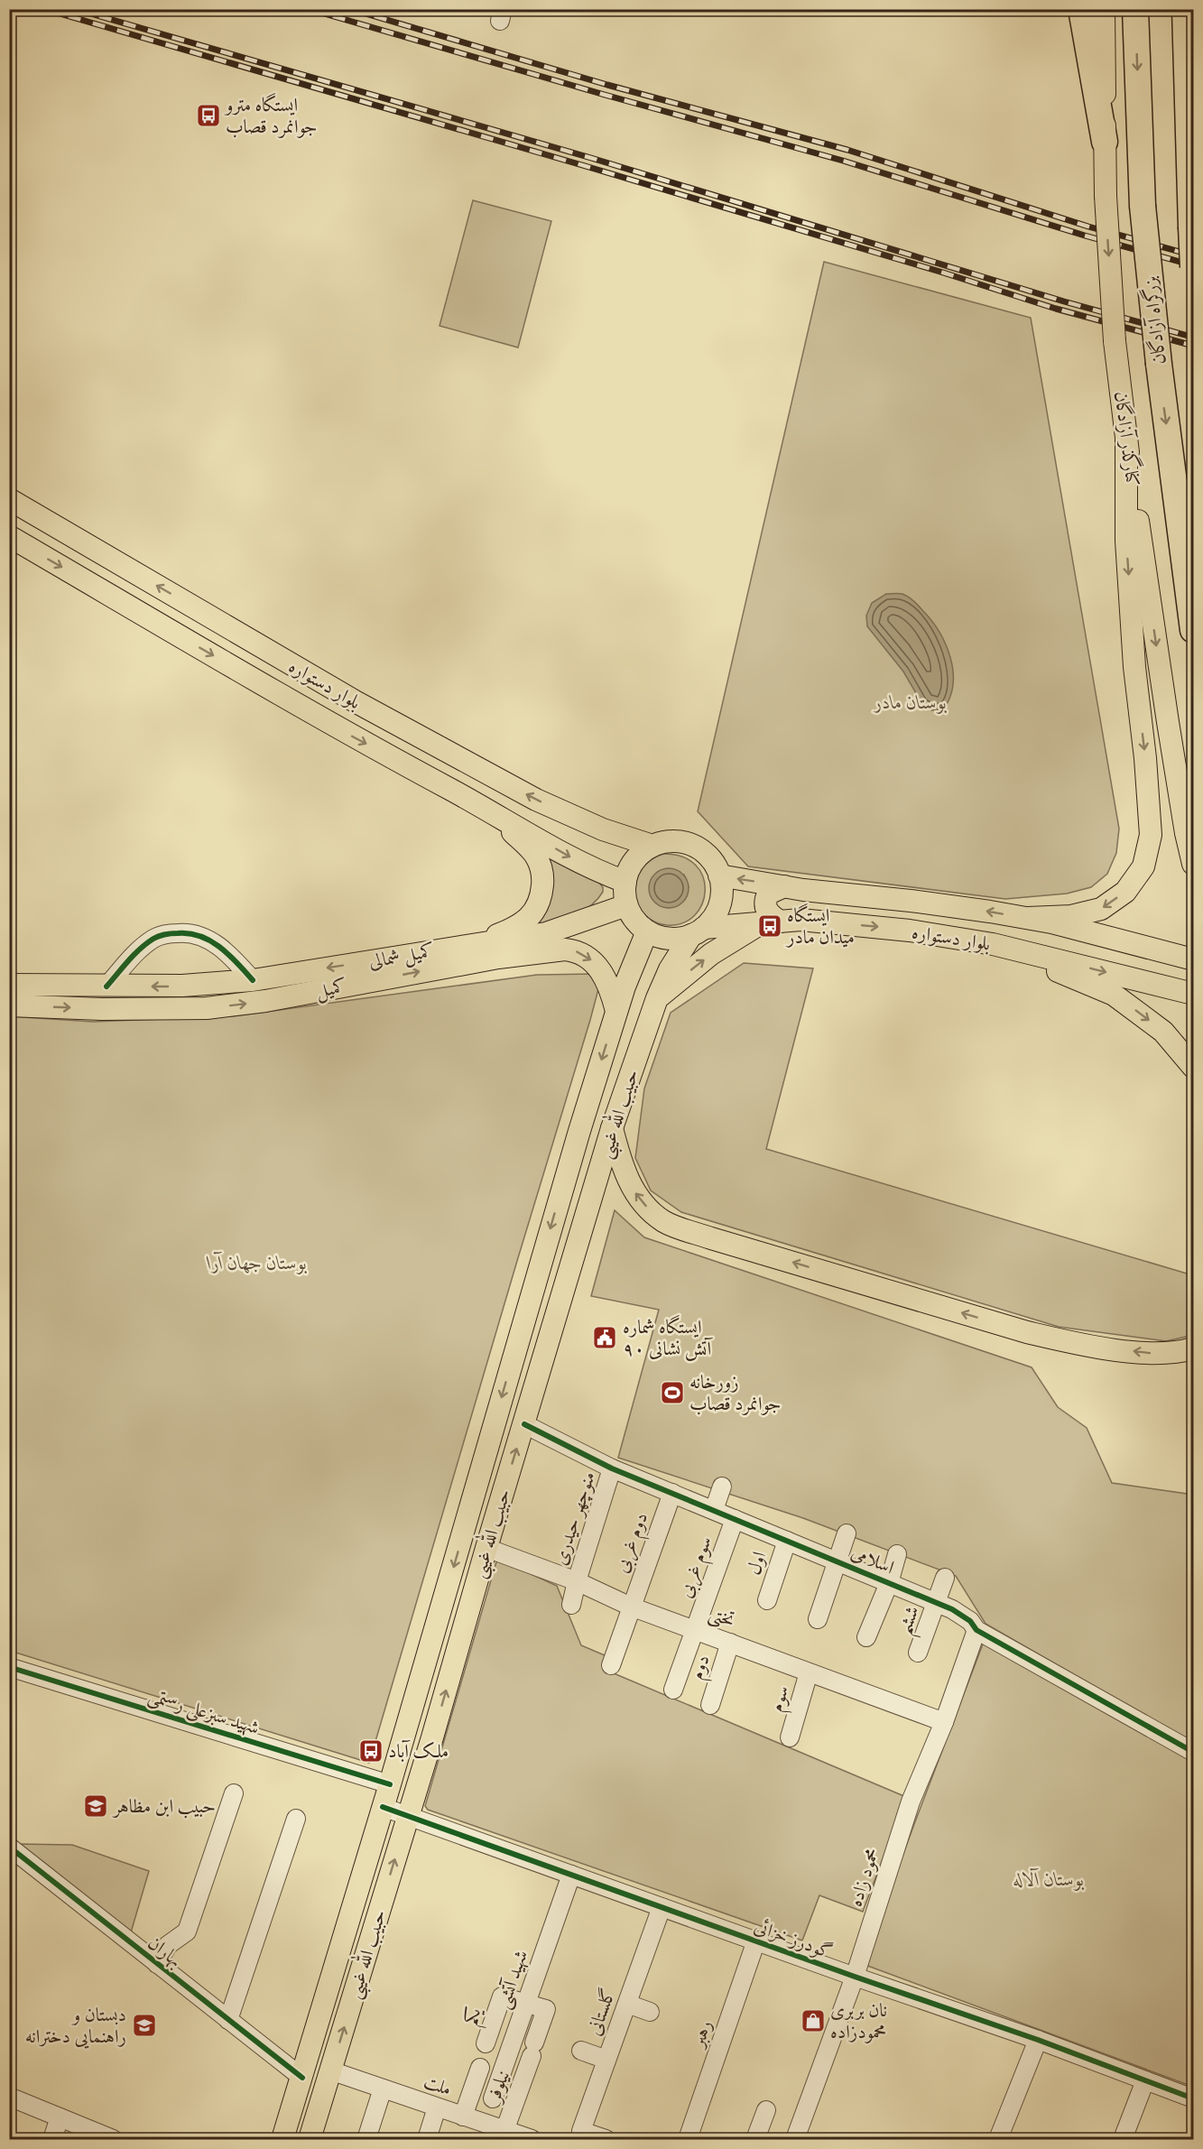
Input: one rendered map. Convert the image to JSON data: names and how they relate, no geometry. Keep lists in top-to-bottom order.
{
  "streets": {
    "highway": ["بزرگراه آزادگان"],
    "main road": [
      "کنارگذر آزادگان",
      "بلوار دستواره",
      "کمیل شمالی",
      "کمیل",
      "حبیب الله غیبی"
    ],
    "street": [
      "منوچهر حیدری",
      "دوم غربی",
      "اسلامی",
      "اول",
      "سوم غربی",
      "تختی",
      "ششم",
      "دوم",
      "سوم",
      "شهید سبزعلی رستمی",
      "محمود زاده",
      "گودرز خزائی",
      "بهاران",
      "شهید آتشی",
      "گلستانی",
      "یکم",
      "رهبر",
      "ملت",
      "نیلوفر"
    ]
  },
  "crossings": [
    ["بلوار دستواره", "کمیل شمالی"],
    ["بلوار دستواره", "حبیب الله غیبی"],
    ["کمیل شمالی", "حبیب الله غیبی"],
    ["کمیل", "حبیب الله غیبی"],
    ["حبیب الله غیبی", "اسلامی"],
    ["حبیب الله غیبی", "تختی"],
    ["حبیب الله غیبی", "شهید سبزعلی رستمی"],
    ["حبیب الله غیبی", "گودرز خزائی"],
    ["حبیب الله غیبی", "بهاران"],
    ["حبیب الله غیبی", "ملت"],
    ["منوچهر حیدری", "اسلامی"],
    ["منوچهر حیدری", "تختی"],
    ["دوم غربی", "اسلامی"],
    ["دوم غربی", "تختی"],
    ["اسلامی", "اول"],
    ["اسلامی", "سوم غربی"],
    ["اسلامی", "ششم"],
    ["اسلامی", "محمود زاده"],
    ["سوم غربی", "تختی"],
    ["تختی", "دوم"],
    ["تختی", "سوم"],
    ["تختی", "محمود زاده"],
    ["محمود زاده", "گودرز خزائی"],
    ["گودرز خزائی", "شهید آتشی"],
    ["گودرز خزائی", "گلستانی"],
    ["گودرز خزائی", "رهبر"],
    ["شهید آتشی", "یکم"],
    ["شهید آتشی", "نیلوفر"],
    ["یکم", "نیلوفر"],
    ["ملت", "نیلوفر"]
  ],
  "one_way": ["کنارگذر آزادگان", "کمیل شمالی", "کمیل"],
  "parks": ["بوستان مادر", "بوستان جهان آرا", "بوستان آلاله"],
  "places": {
    "bus stop": ["ایستگاه مترو جوانمرد قصاب", "ایستگاه میدان مادر", "ملک آباد"],
    "public building": ["ایستگاه شماره ۹۰ آتش نشانی"],
    "sports": ["زورخانه جوانمرد قصاب"],
    "school or university": ["حبیب ابن مظاهر", "دبستان و راهنمایی دخترانه"],
    "shop": ["نان بربری محمودزاده"]
  }
}
